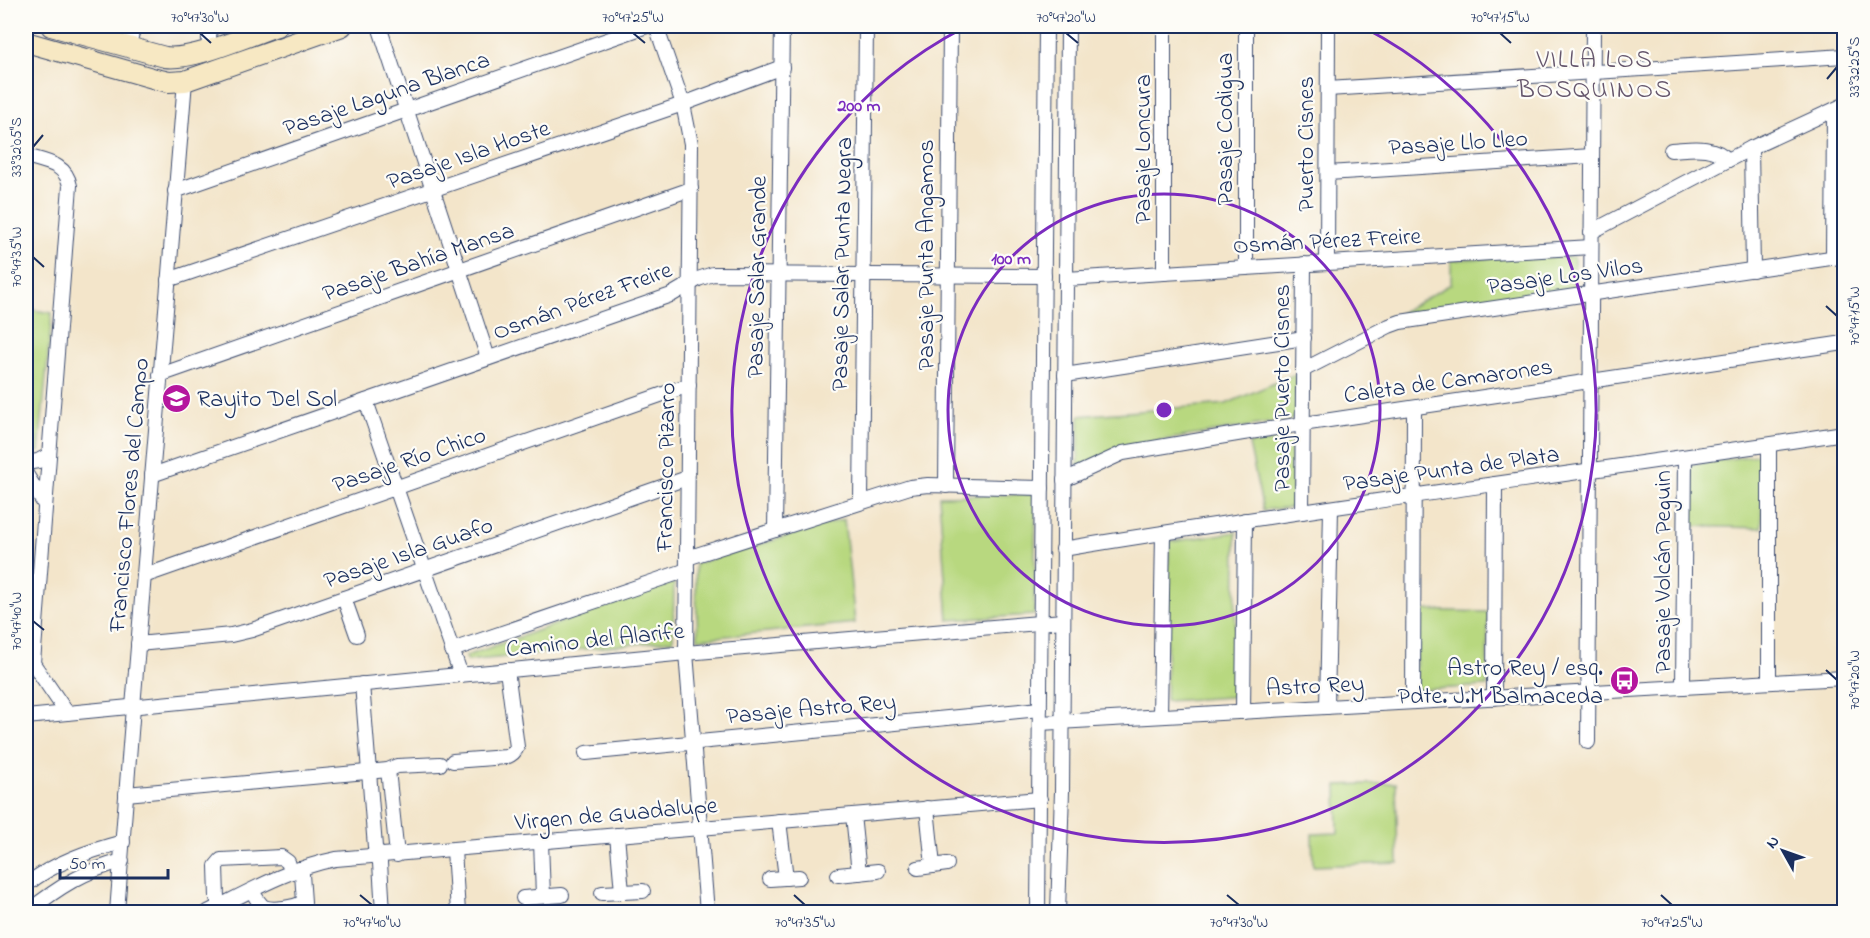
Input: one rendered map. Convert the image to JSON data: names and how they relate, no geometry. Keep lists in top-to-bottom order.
{
  "streets": {
    "street": [
      "Pasaje Laguna Blanca",
      "Pasaje Codigua",
      "Pasaje Llo Lleo",
      "Puerto Cisnes",
      "Pasaje Loncura",
      "Pasaje Isla Hoste",
      "Osmán Pérez Freire",
      "Pasaje Punta Angamos",
      "Pasaje Bahía Mansa",
      "Pasaje Salar Punta Negra",
      "Pasaje Los Vilos",
      "Pasaje Salar Grande",
      "Caleta de Camarones",
      "Pasaje Puerto Cisnes",
      "Pasaje Río Chico",
      "Francisco Pizarro",
      "Pasaje Punta de Plata",
      "Francisco Flores del Campo",
      "Pasaje Isla Guafo",
      "Pasaje Volcán Peguin",
      "Camino del Alarife",
      "Astro Rey",
      "Pasaje Astro Rey",
      "Virgen de Guadalupe"
    ]
  },
  "crossings": [
    ["Pasaje Laguna Blanca", "Francisco Flores del Campo"],
    ["Pasaje Codigua", "Osmán Pérez Freire"],
    ["Pasaje Llo Lleo", "Puerto Cisnes"],
    ["Puerto Cisnes", "Osmán Pérez Freire"],
    ["Pasaje Loncura", "Osmán Pérez Freire"],
    ["Pasaje Isla Hoste", "Pasaje Salar Grande"],
    ["Pasaje Isla Hoste", "Francisco Pizarro"],
    ["Pasaje Isla Hoste", "Francisco Flores del Campo"],
    ["Osmán Pérez Freire", "Pasaje Punta Angamos"],
    ["Osmán Pérez Freire", "Pasaje Salar Punta Negra"],
    ["Osmán Pérez Freire", "Pasaje Salar Grande"],
    ["Osmán Pérez Freire", "Pasaje Puerto Cisnes"],
    ["Osmán Pérez Freire", "Francisco Pizarro"],
    ["Osmán Pérez Freire", "Francisco Flores del Campo"],
    ["Pasaje Bahía Mansa", "Francisco Pizarro"],
    ["Pasaje Bahía Mansa", "Francisco Flores del Campo"],
    ["Pasaje Los Vilos", "Pasaje Puerto Cisnes"],
    ["Caleta de Camarones", "Pasaje Puerto Cisnes"],
    ["Pasaje Puerto Cisnes", "Pasaje Punta de Plata"],
    ["Pasaje Río Chico", "Francisco Pizarro"],
    ["Pasaje Río Chico", "Francisco Flores del Campo"],
    ["Francisco Pizarro", "Pasaje Isla Guafo"],
    ["Francisco Pizarro", "Camino del Alarife"],
    ["Francisco Pizarro", "Pasaje Astro Rey"],
    ["Francisco Pizarro", "Virgen de Guadalupe"],
    ["Pasaje Punta de Plata", "Pasaje Volcán Peguin"],
    ["Francisco Flores del Campo", "Pasaje Isla Guafo"],
    ["Francisco Flores del Campo", "Camino del Alarife"],
    ["Pasaje Volcán Peguin", "Astro Rey"],
    ["Astro Rey", "Pasaje Astro Rey"]
  ],
  "districts": ["VILLA LOS BOSQUINOS"],
  "places": {
    "school or university": ["Rayito Del Sol"],
    "bus stop": ["Astro Rey / esq. Pdte. J.M Balmaceda"]
  },
  "scale_bar": "50 m",
  "north": "top left",
  "coordinates": [
    "70°47'30\"W",
    "70°47'25\"W",
    "70°47'20\"W",
    "70°47'15\"W",
    "33°32'25\"S",
    "33°32'05\"S",
    "70°47'35\"W",
    "70°47'40\"W"
  ],
  "rings": ["200 m", "100 m"]
}
